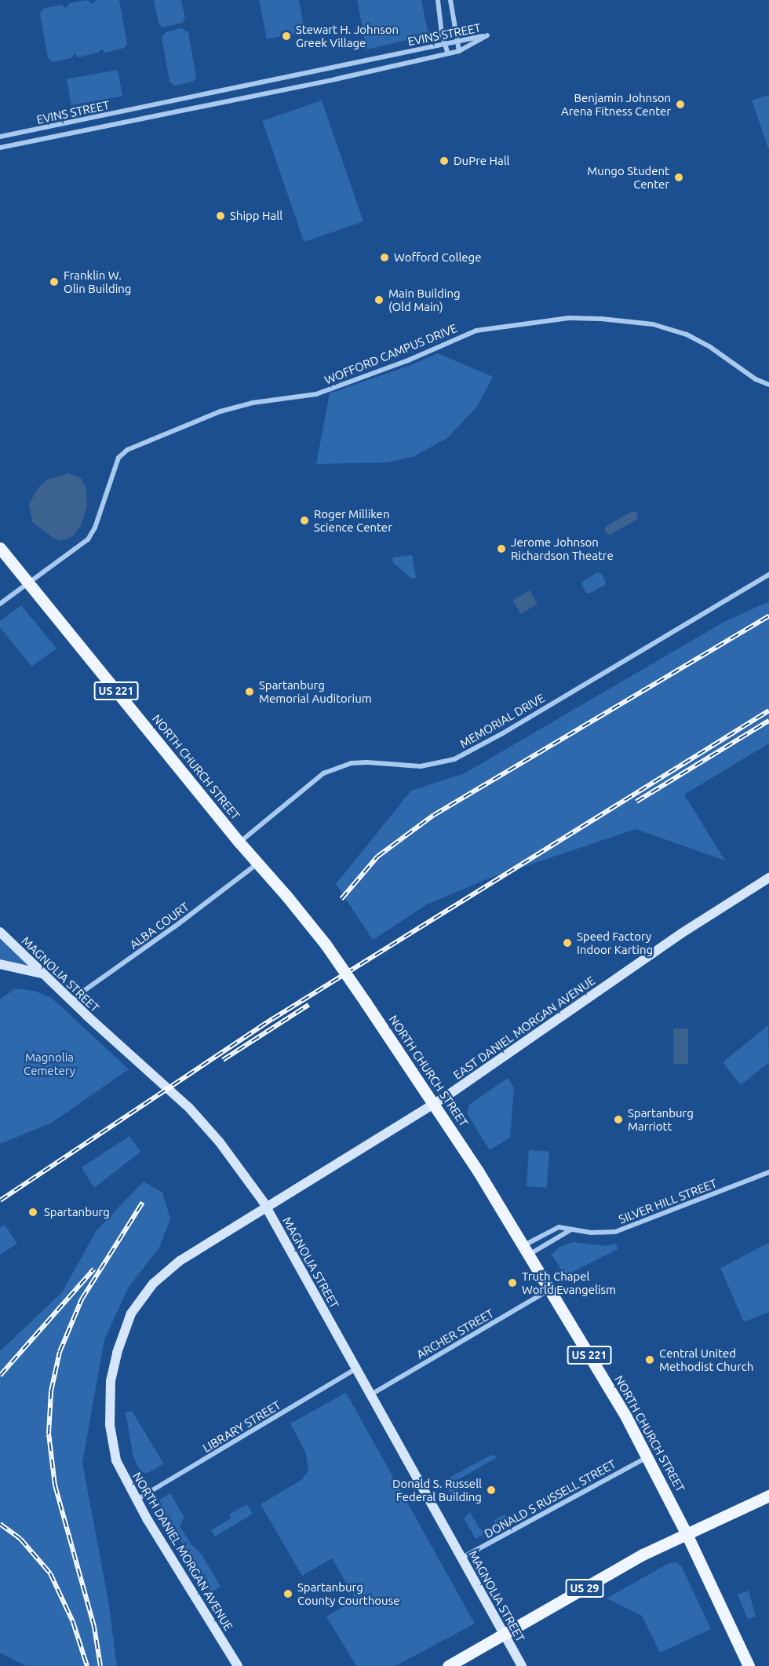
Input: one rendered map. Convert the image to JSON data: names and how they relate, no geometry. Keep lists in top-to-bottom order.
{
  "streets": {
    "main road": [
      "US 221",
      "NORTH CHURCH STREET",
      "MAGNOLIA STREET",
      "EAST DANIEL MORGAN AVENUE",
      "NORTH DANIEL MORGAN AVENUE",
      "US 29"
    ],
    "street": [
      "EVINS STREET",
      "WOFFORD CAMPUS DRIVE",
      "MEMORIAL DRIVE",
      "ALBA COURT",
      "SILVER HILL STREET",
      "ARCHER STREET",
      "LIBRARY STREET",
      "DONALD S RUSSELL STREET"
    ]
  },
  "crossings": [
    ["WOFFORD CAMPUS DRIVE", "NORTH CHURCH STREET"],
    ["MEMORIAL DRIVE", "NORTH CHURCH STREET"],
    ["NORTH CHURCH STREET", "ALBA COURT"],
    ["NORTH CHURCH STREET", "EAST DANIEL MORGAN AVENUE"],
    ["NORTH CHURCH STREET", "SILVER HILL STREET"],
    ["NORTH CHURCH STREET", "ARCHER STREET"],
    ["NORTH CHURCH STREET", "DONALD S RUSSELL STREET"],
    ["NORTH CHURCH STREET", "US 29"],
    ["ALBA COURT", "MAGNOLIA STREET"],
    ["MAGNOLIA STREET", "EAST DANIEL MORGAN AVENUE"],
    ["MAGNOLIA STREET", "ARCHER STREET"],
    ["MAGNOLIA STREET", "LIBRARY STREET"],
    ["MAGNOLIA STREET", "DONALD S RUSSELL STREET"],
    ["MAGNOLIA STREET", "NORTH DANIEL MORGAN AVENUE"],
    ["MAGNOLIA STREET", "US 29"],
    ["EAST DANIEL MORGAN AVENUE", "NORTH DANIEL MORGAN AVENUE"],
    ["LIBRARY STREET", "NORTH DANIEL MORGAN AVENUE"]
  ],
  "parks": ["Magnolia Cemetery"],
  "places": [
    "Stewart H. Johnson Greek Village",
    "Benjamin Johnson Arena Fitness Center",
    "DuPre Hall",
    "Mungo Student Center",
    "Shipp Hall",
    "Wofford College",
    "Franklin W. Olin Building",
    "Main Building (Old Main)",
    "Roger Milliken Science Center",
    "Jerome Johnson Richardson Theatre",
    "Spartanburg Memorial Auditorium",
    "Speed Factory Indoor Karting",
    "Spartanburg Marriott",
    "Spartanburg",
    "Truth Chapel World Evangelism",
    "Central United Methodist Church",
    "Donald S. Russell Federal Building",
    "Spartanburg County Courthouse"
  ]
}
